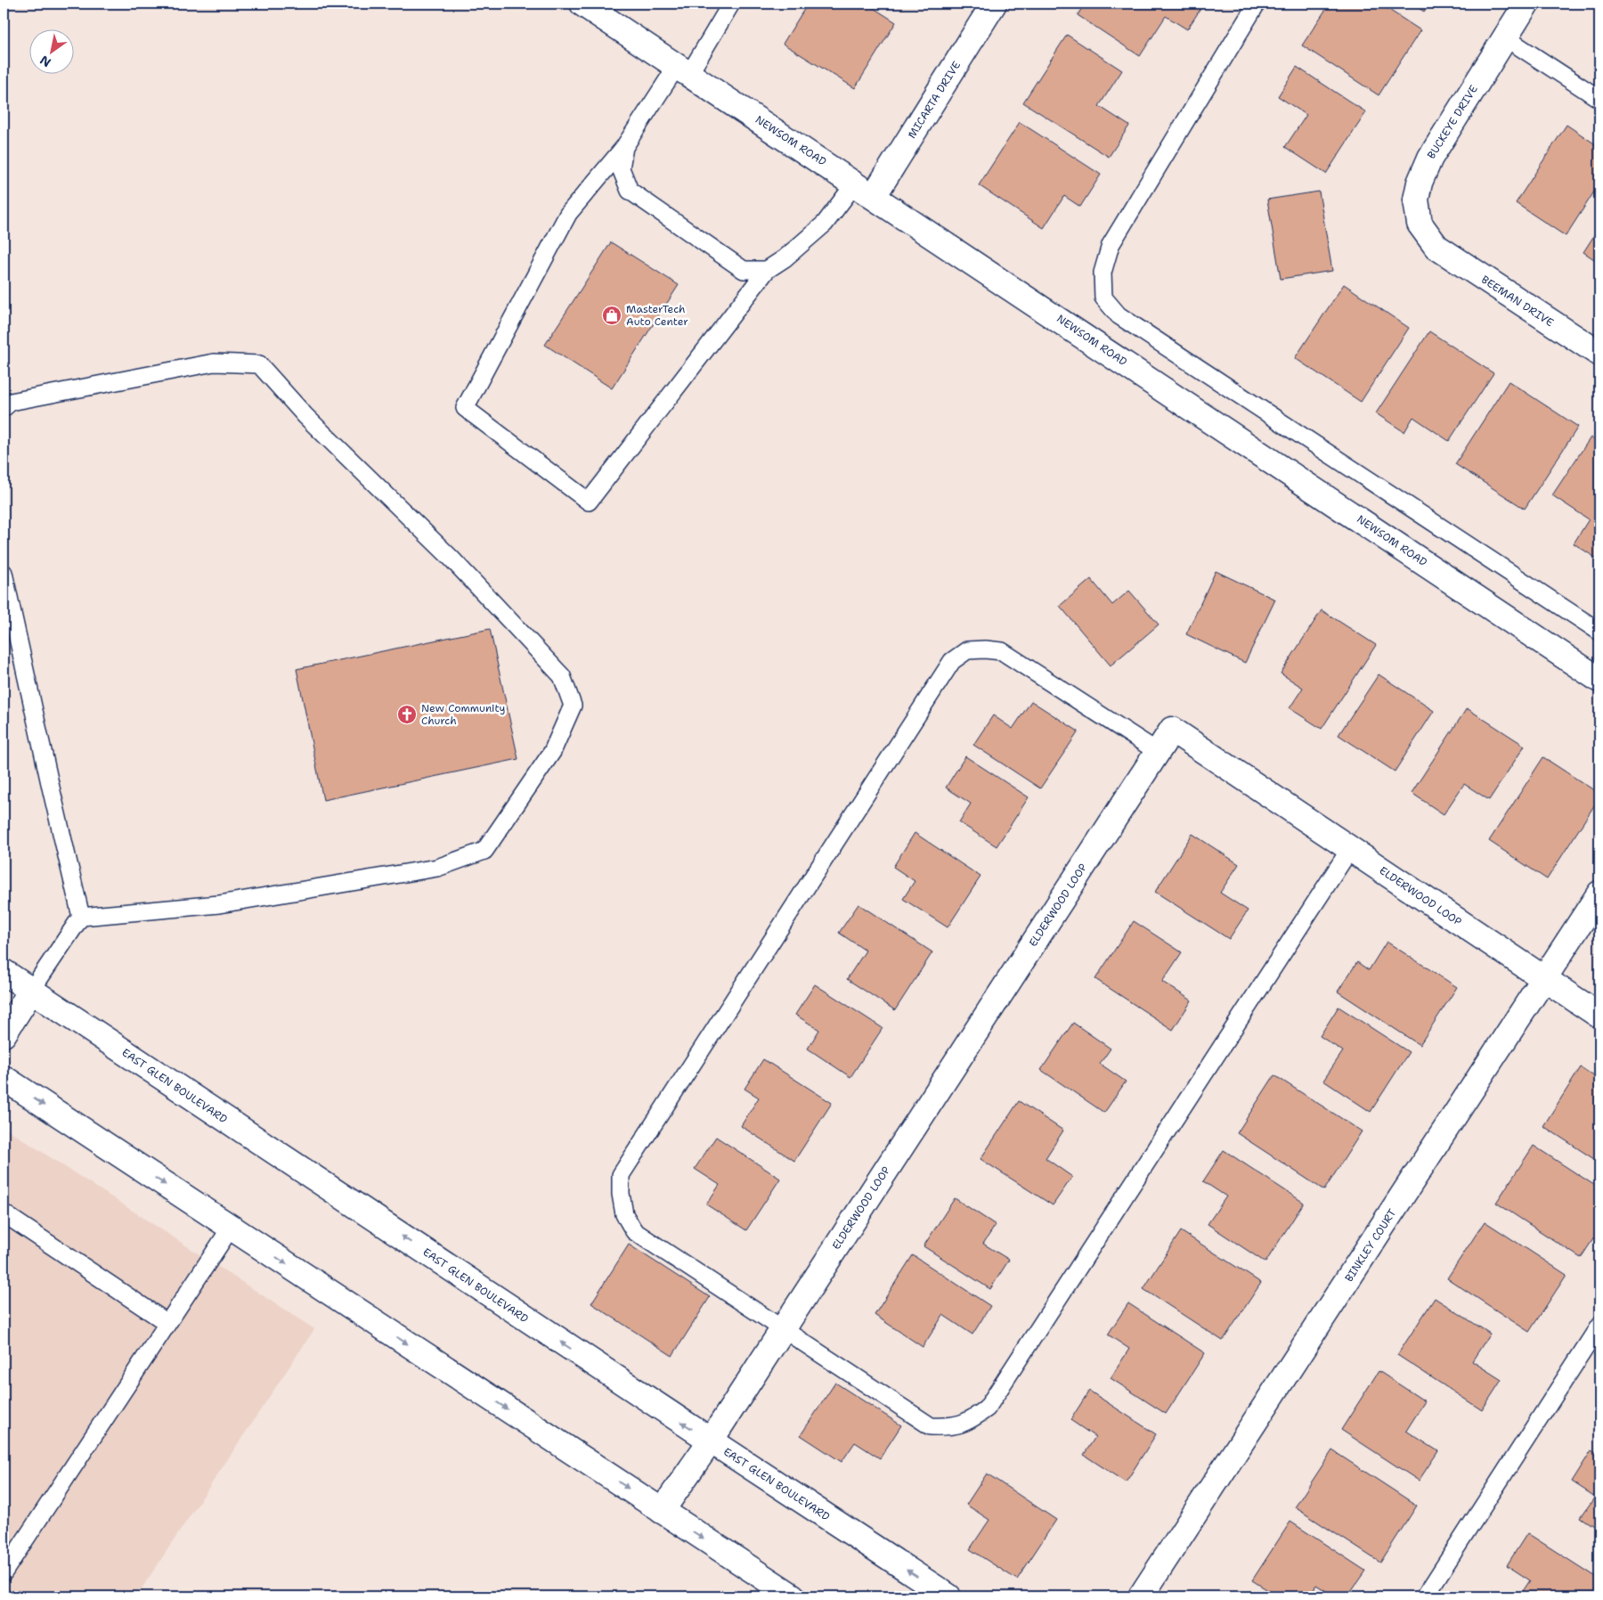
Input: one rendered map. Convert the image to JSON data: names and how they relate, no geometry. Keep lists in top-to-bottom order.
{
  "streets": {
    "street": [
      "MICARTA DRIVE",
      "BUCKEYE DRIVE",
      "NEWSOM ROAD",
      "BEEMAN DRIVE",
      "ELDERWOOD LOOP",
      "EAST GLEN BOULEVARD",
      "BINKLEY COURT"
    ]
  },
  "crossings": [
    ["MICARTA DRIVE", "NEWSOM ROAD"],
    ["BUCKEYE DRIVE", "BEEMAN DRIVE"],
    ["ELDERWOOD LOOP", "EAST GLEN BOULEVARD"],
    ["ELDERWOOD LOOP", "BINKLEY COURT"]
  ],
  "places": {
    "shop": ["MasterTech Auto Center"],
    "church": ["New Community Church"]
  },
  "north": "bottom left"
}
